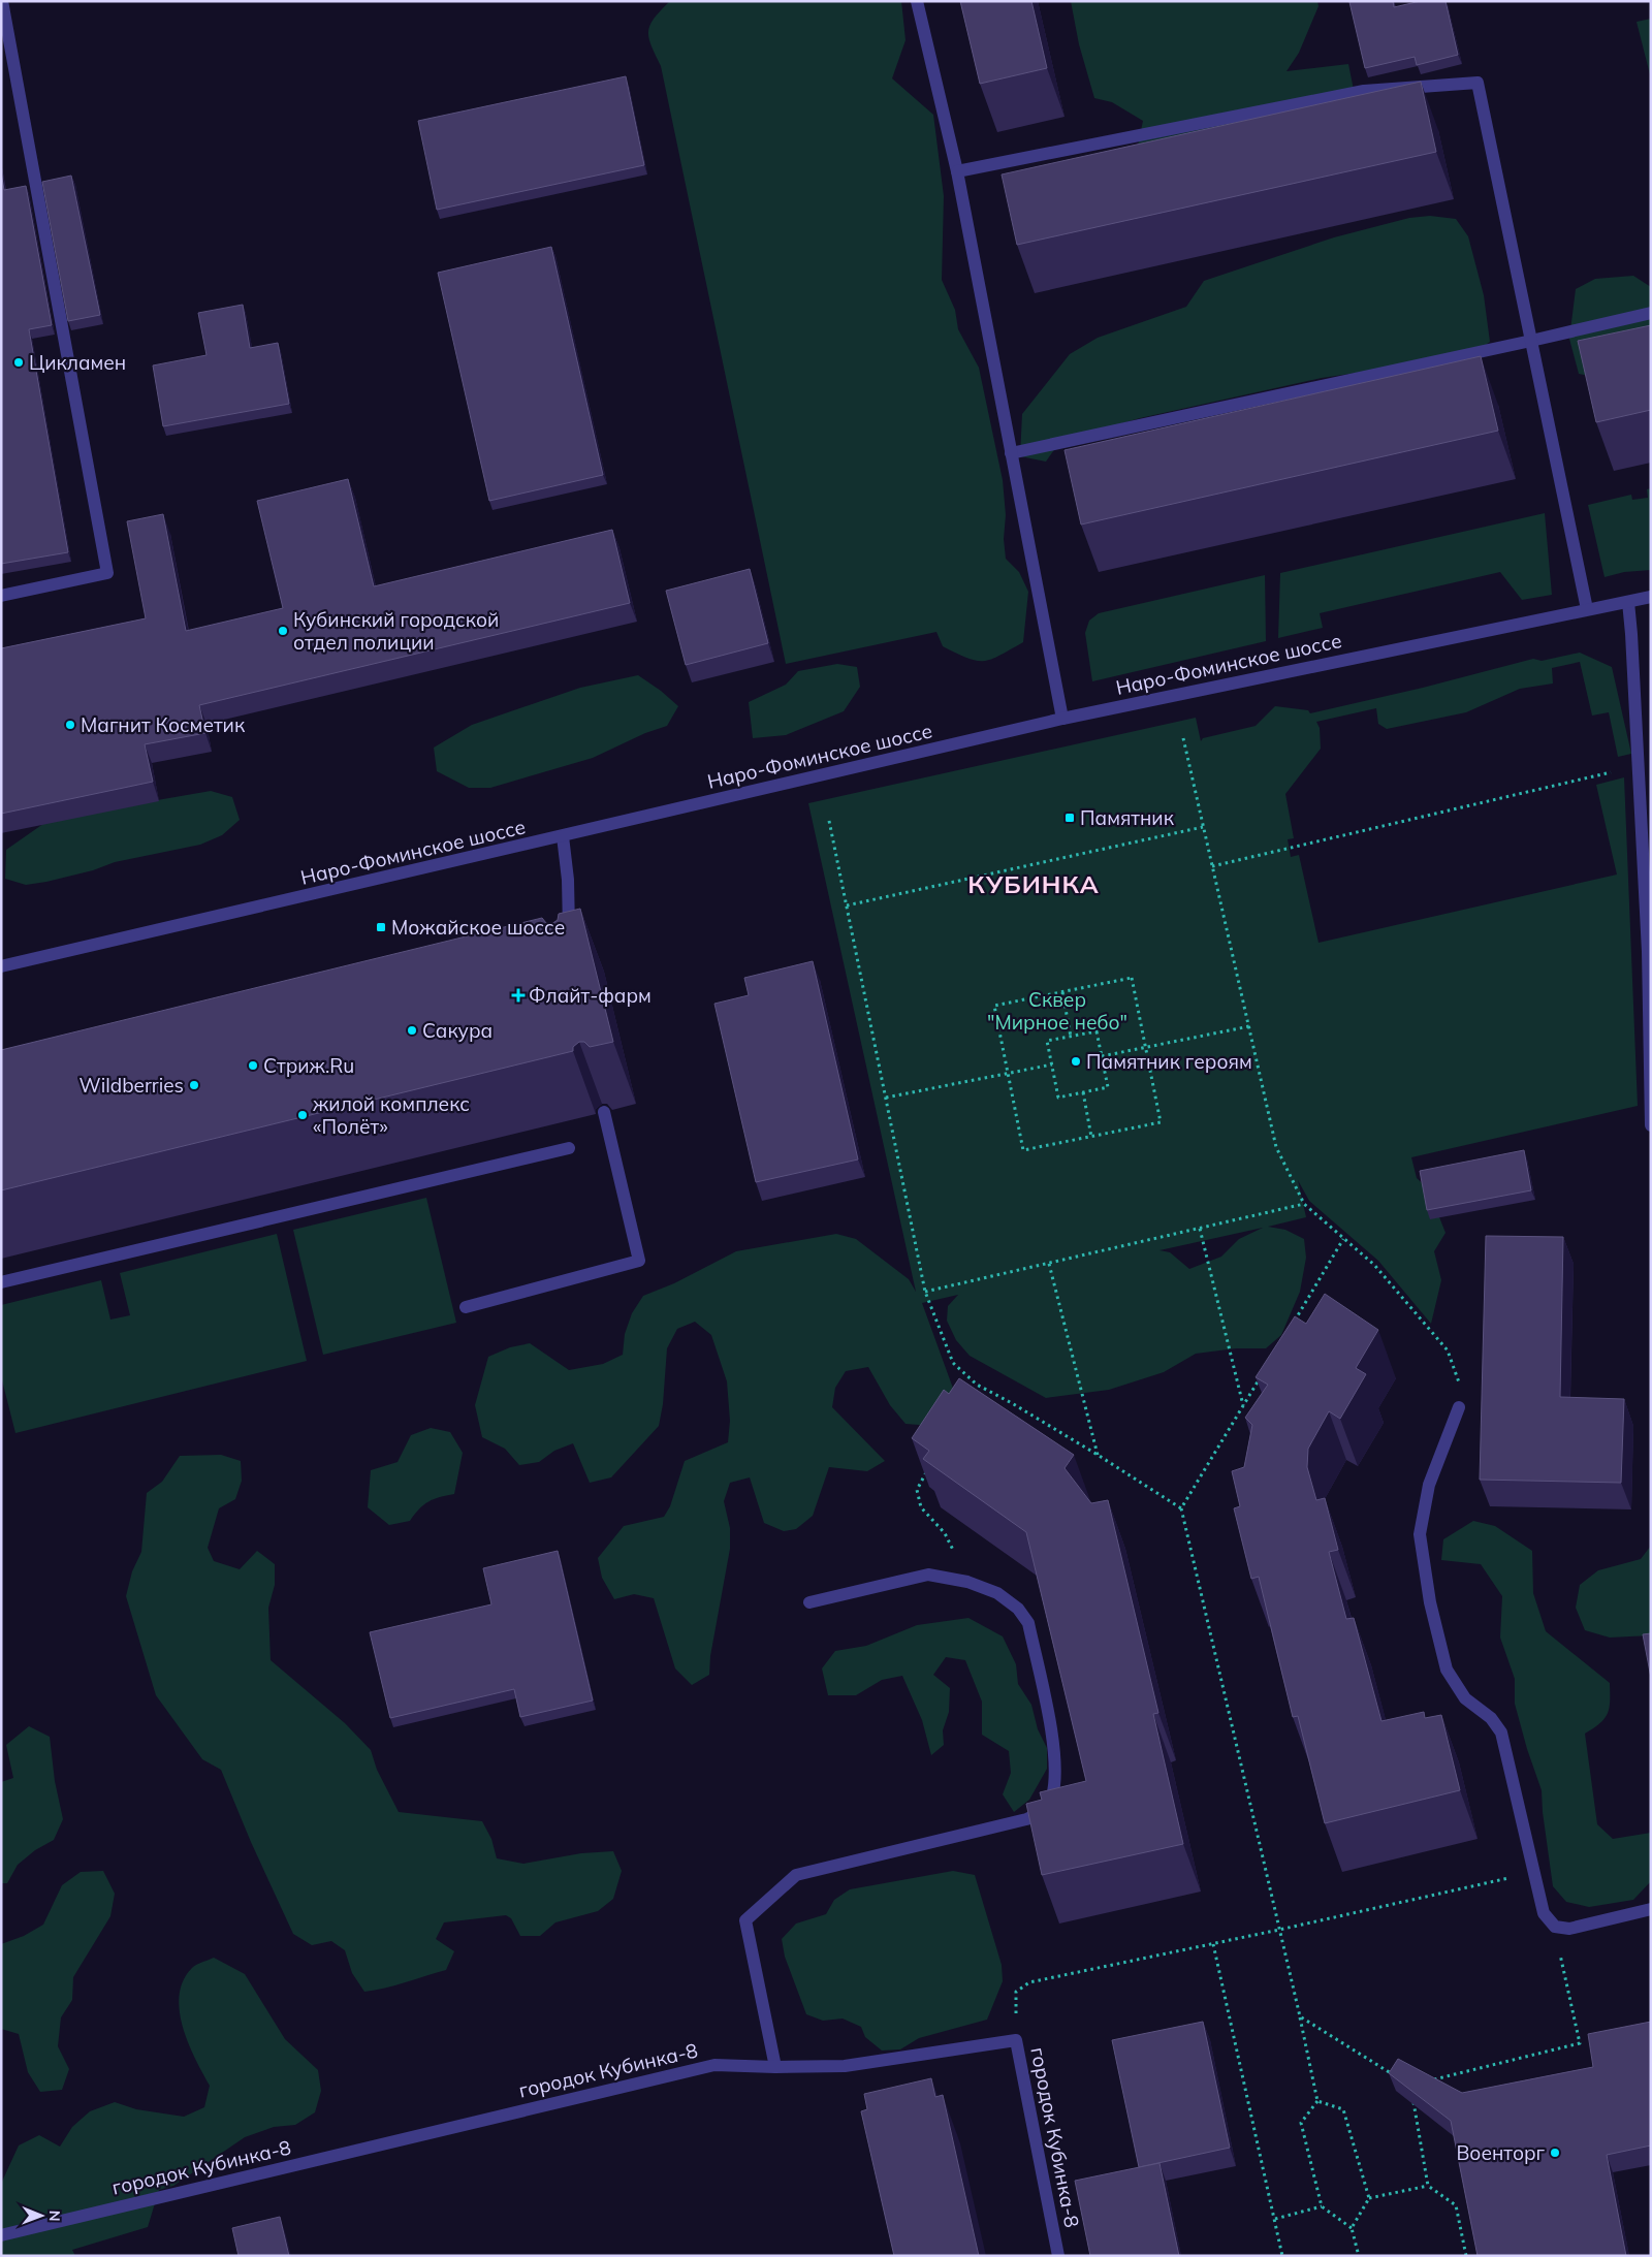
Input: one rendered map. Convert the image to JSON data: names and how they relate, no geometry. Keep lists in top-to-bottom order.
{
  "streets": {
    "street": ["Наро-Фоминское шоссе", "городок Кубинка-8"]
  },
  "districts": ["КУБИНКА"],
  "parks": ["Сквер \"Мирное небо\""],
  "places": {
    "other": [
      "Цикламен",
      "Кубинский городской отдел полиции",
      "Магнит Косметик",
      "Сакура",
      "Памятник героям",
      "Стриж.Ru",
      "Wildberries",
      "жилой комплекс «Полёт»",
      "Военторг"
    ],
    "transit": ["Памятник", "Можайское шоссе"],
    "health": ["Флайт-фарм"]
  },
  "north": "right"
}
